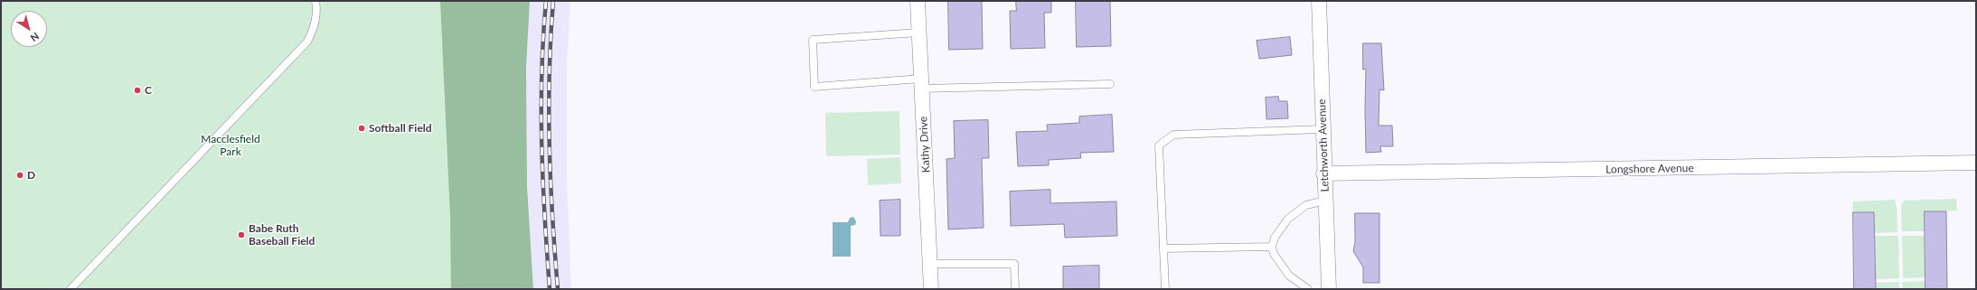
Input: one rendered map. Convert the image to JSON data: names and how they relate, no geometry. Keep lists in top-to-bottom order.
{
  "streets": {
    "street": ["Kathy Drive", "Letchworth Avenue", "Longshore Avenue"]
  },
  "crossings": [
    ["Letchworth Avenue", "Longshore Avenue"]
  ],
  "parks": ["Macclesfield Park"],
  "places": [
    "C",
    "Softball Field",
    "D",
    "Babe Ruth Baseball Field"
  ],
  "north": "bottom right"
}
